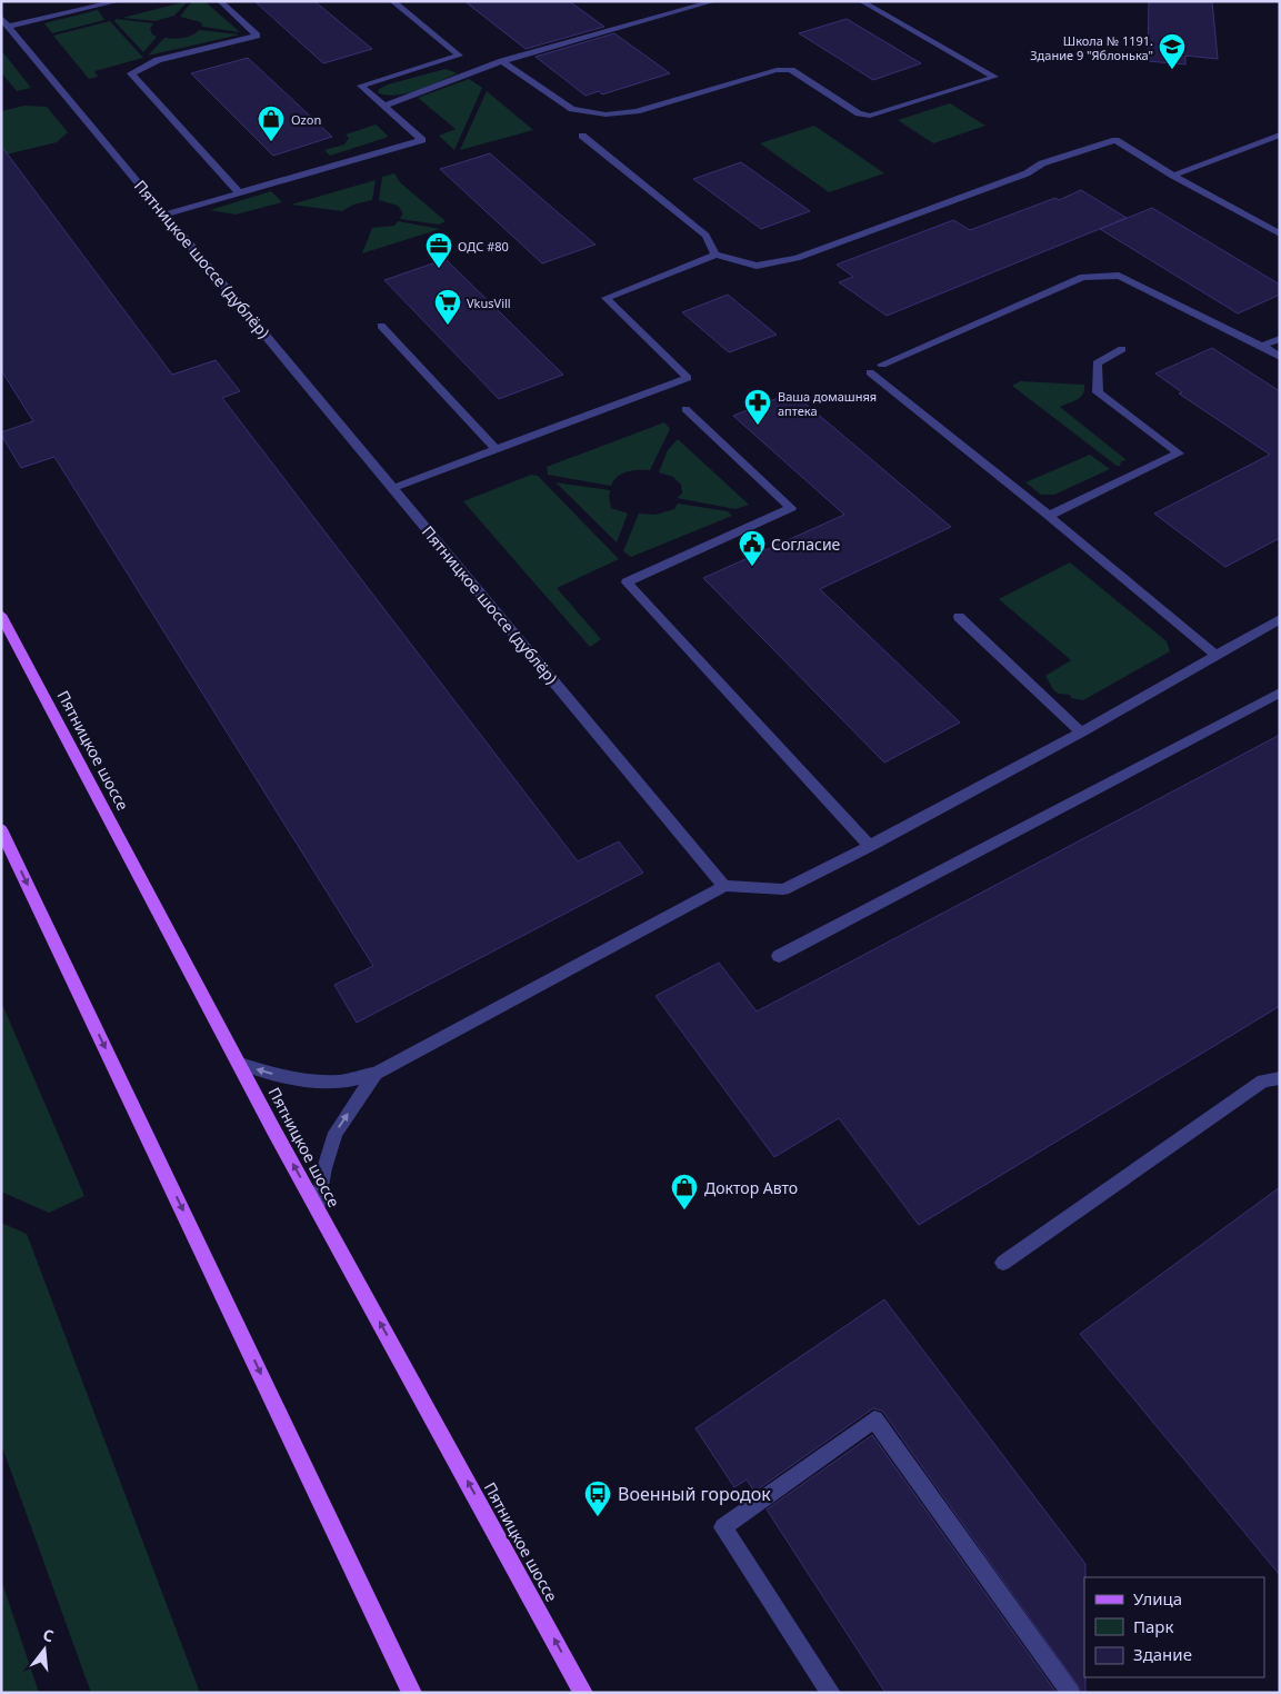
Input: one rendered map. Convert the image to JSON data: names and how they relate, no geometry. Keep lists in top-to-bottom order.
{
  "streets": {
    "main road": ["Пятницкое шоссе"],
    "street": ["Пятницкое шоссе (дублёр)"]
  },
  "one_way": ["Пятницкое шоссе"],
  "places": {
    "school or university": ["Школа № 1191. Здание 9 \"Яблонька\""],
    "shop": ["Ozon", "Доктор Авто"],
    "office": ["ОДС #80"],
    "supermarket": ["VkusVill"],
    "pharmacy": ["Ваша домашняя аптека"],
    "public building": ["Согласие"],
    "bus stop": ["Военный городок"]
  },
  "legend": ["Улица", "Парк", "Здание"],
  "north": "top"
}
